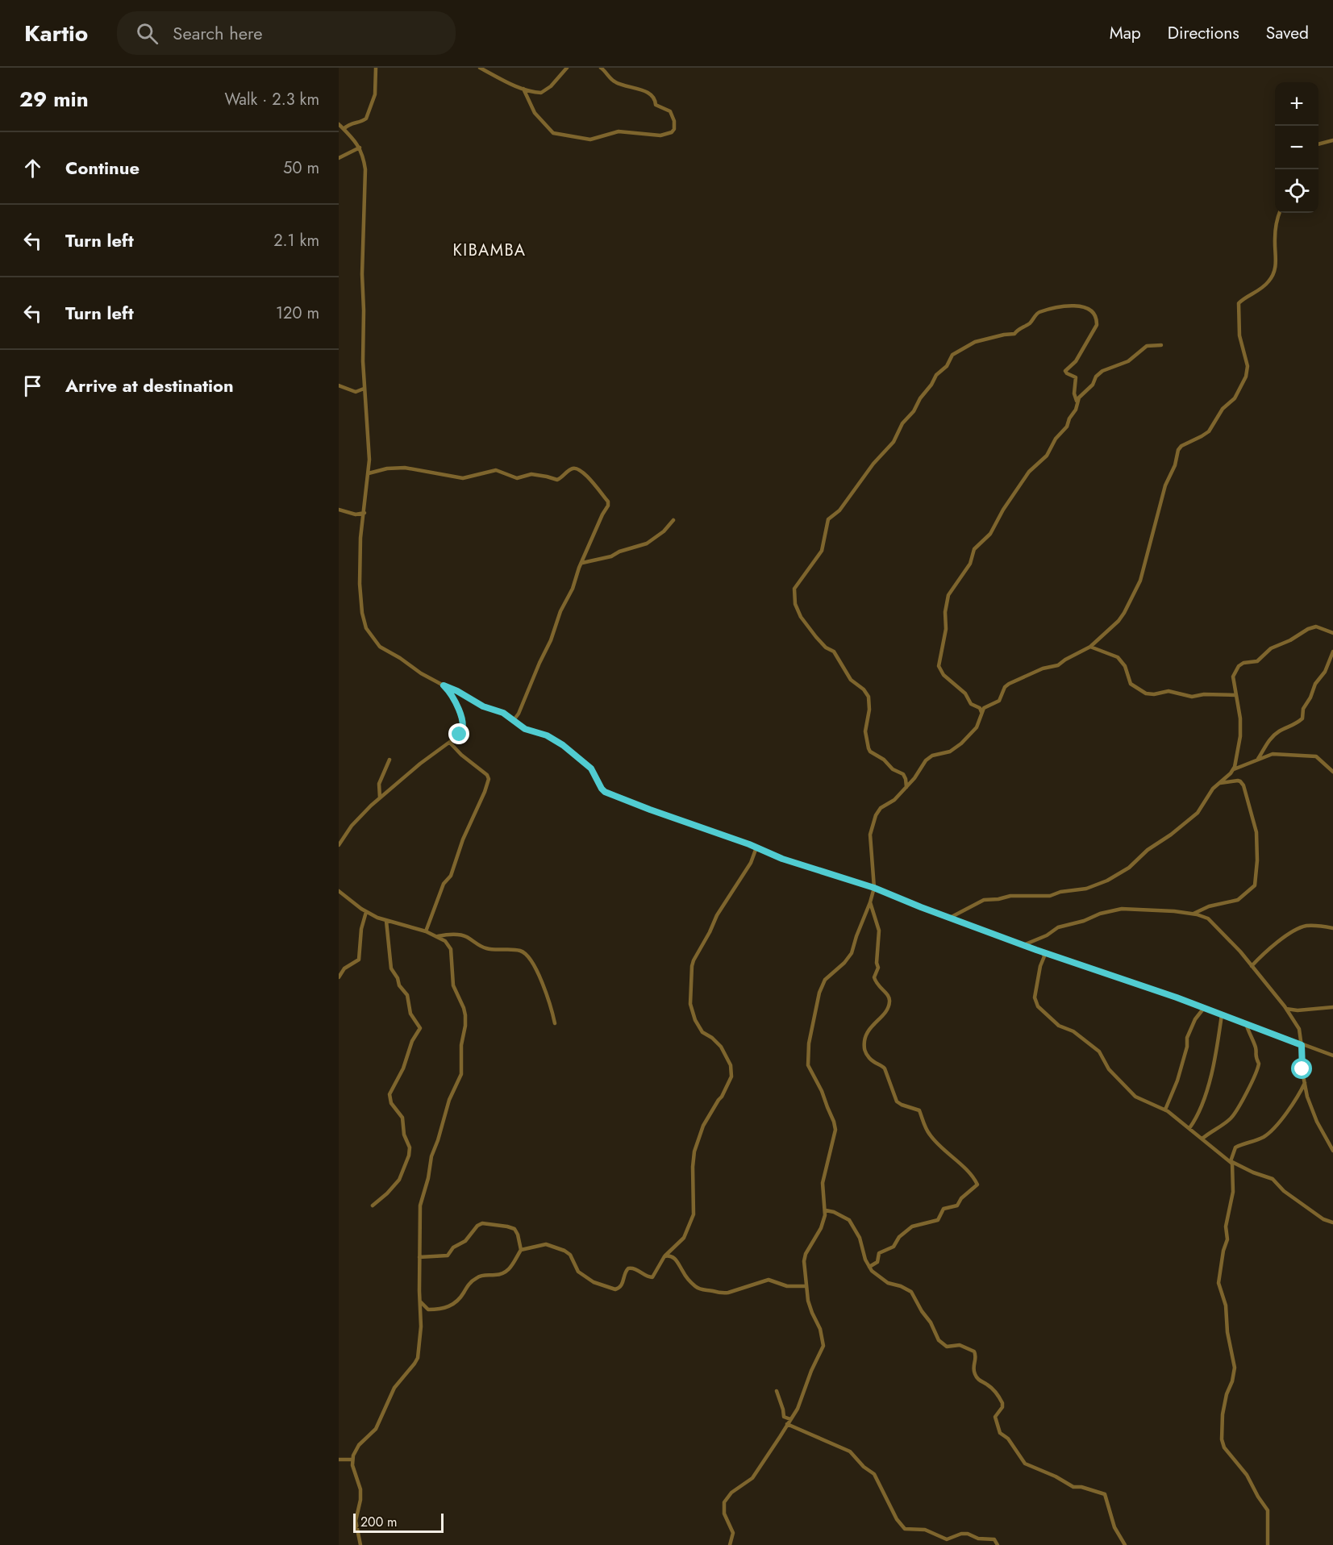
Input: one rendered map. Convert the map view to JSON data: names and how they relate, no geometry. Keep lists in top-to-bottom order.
{
  "districts": ["KIBAMBA"],
  "scale_bar": "200 m",
  "page": {
    "header": "Kartio",
    "search": "Search here",
    "nav": ["Map", "Directions", "Saved"],
    "heading": ["29 min", "Walk · 2.3 km"],
    "map_buttons": ["+", "−"],
    "list": [
      ["Continue", "50 m"],
      ["Turn left", "2.1 km"],
      ["Turn left", "120 m"],
      "Arrive at destination"
    ],
    "scale": "200 m"
  }
}
